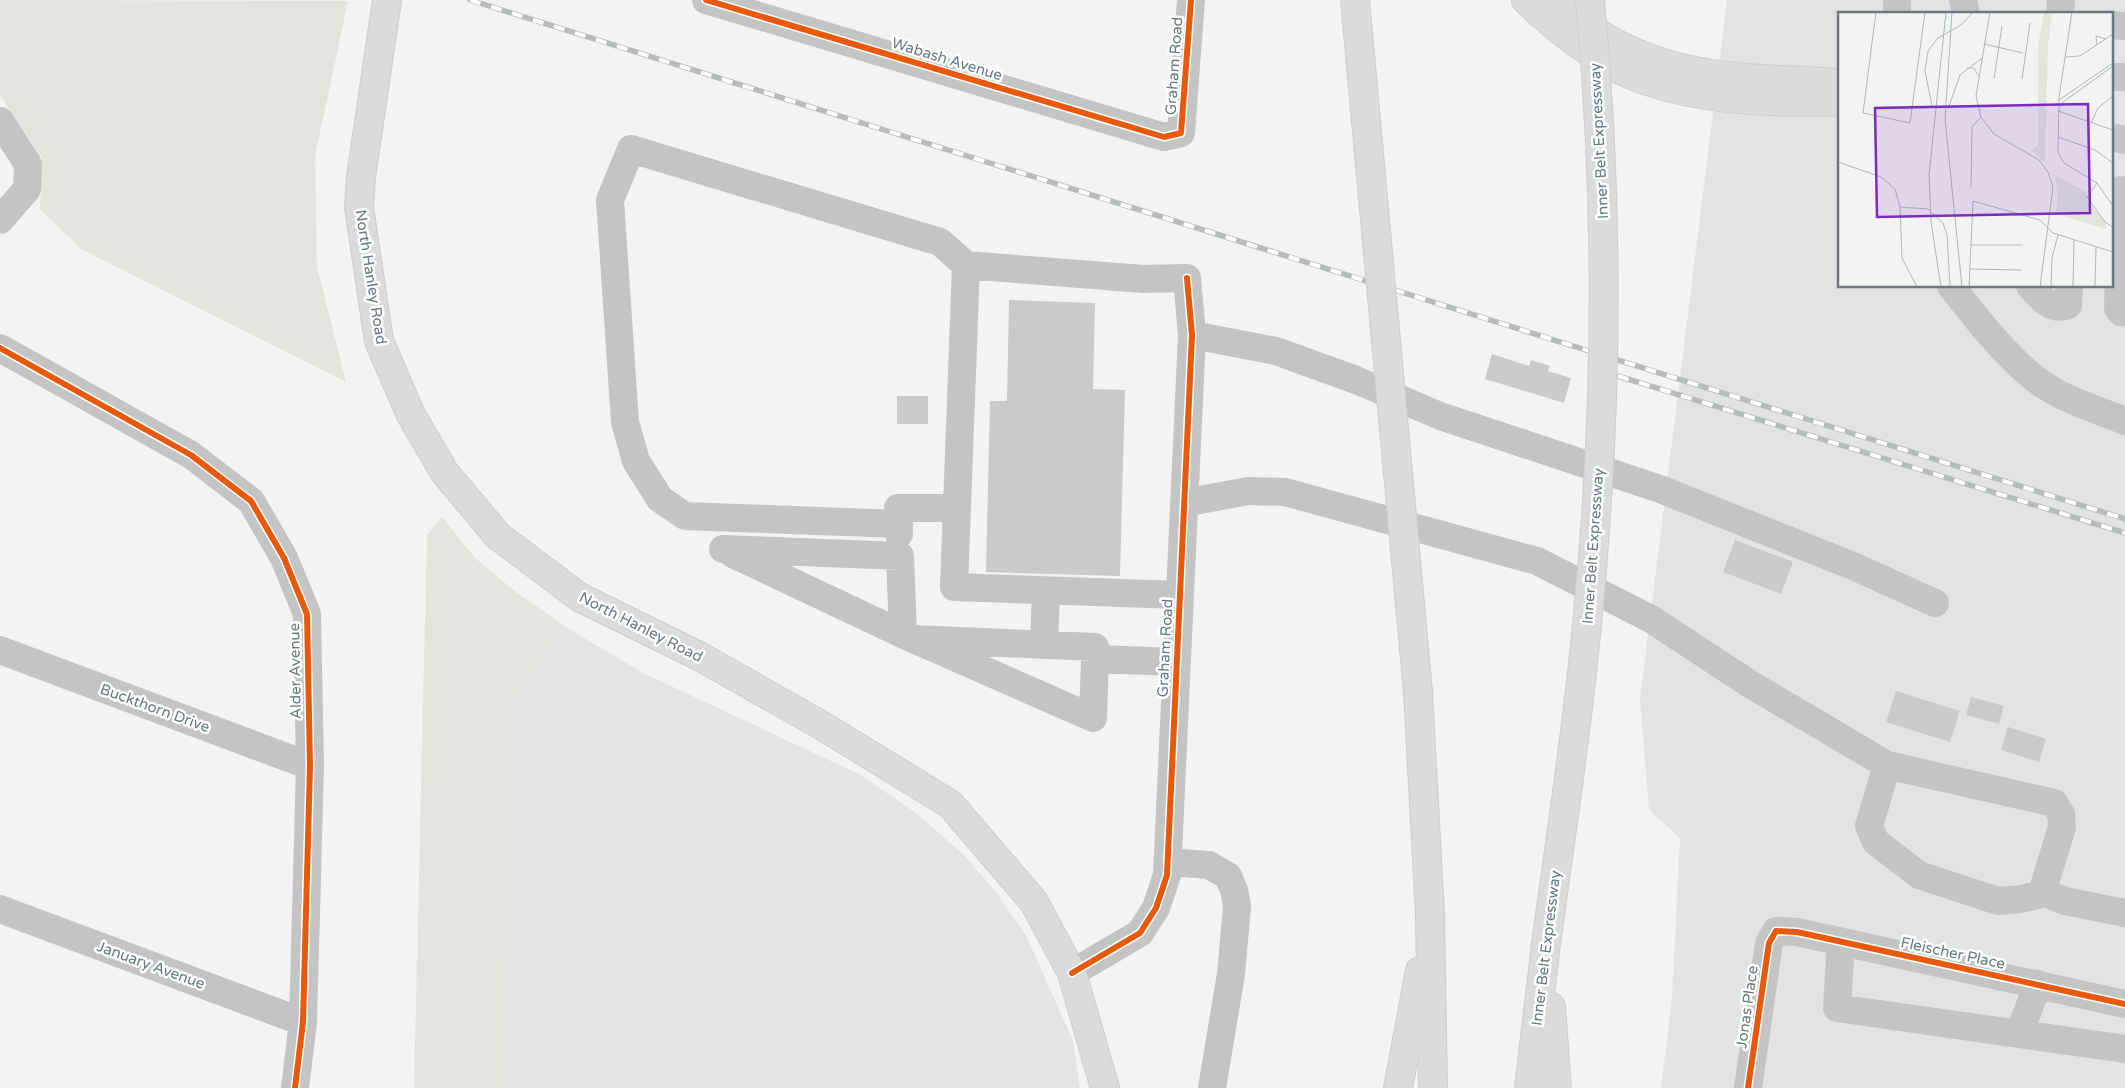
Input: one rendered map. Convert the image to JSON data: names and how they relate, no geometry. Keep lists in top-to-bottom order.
{
  "streets": {
    "main road": ["Inner Belt Expressway", "North Hanley Road"],
    "street": [
      "Wabash Avenue",
      "Graham Road",
      "Alder Avenue",
      "Buckthorn Drive",
      "Fleischer Place",
      "January Avenue",
      "Jonas Place"
    ]
  },
  "crossings": [
    ["Wabash Avenue", "Graham Road"],
    ["Graham Road", "North Hanley Road"],
    ["Alder Avenue", "Buckthorn Drive"],
    ["Alder Avenue", "January Avenue"],
    ["Fleischer Place", "Jonas Place"]
  ]
}
